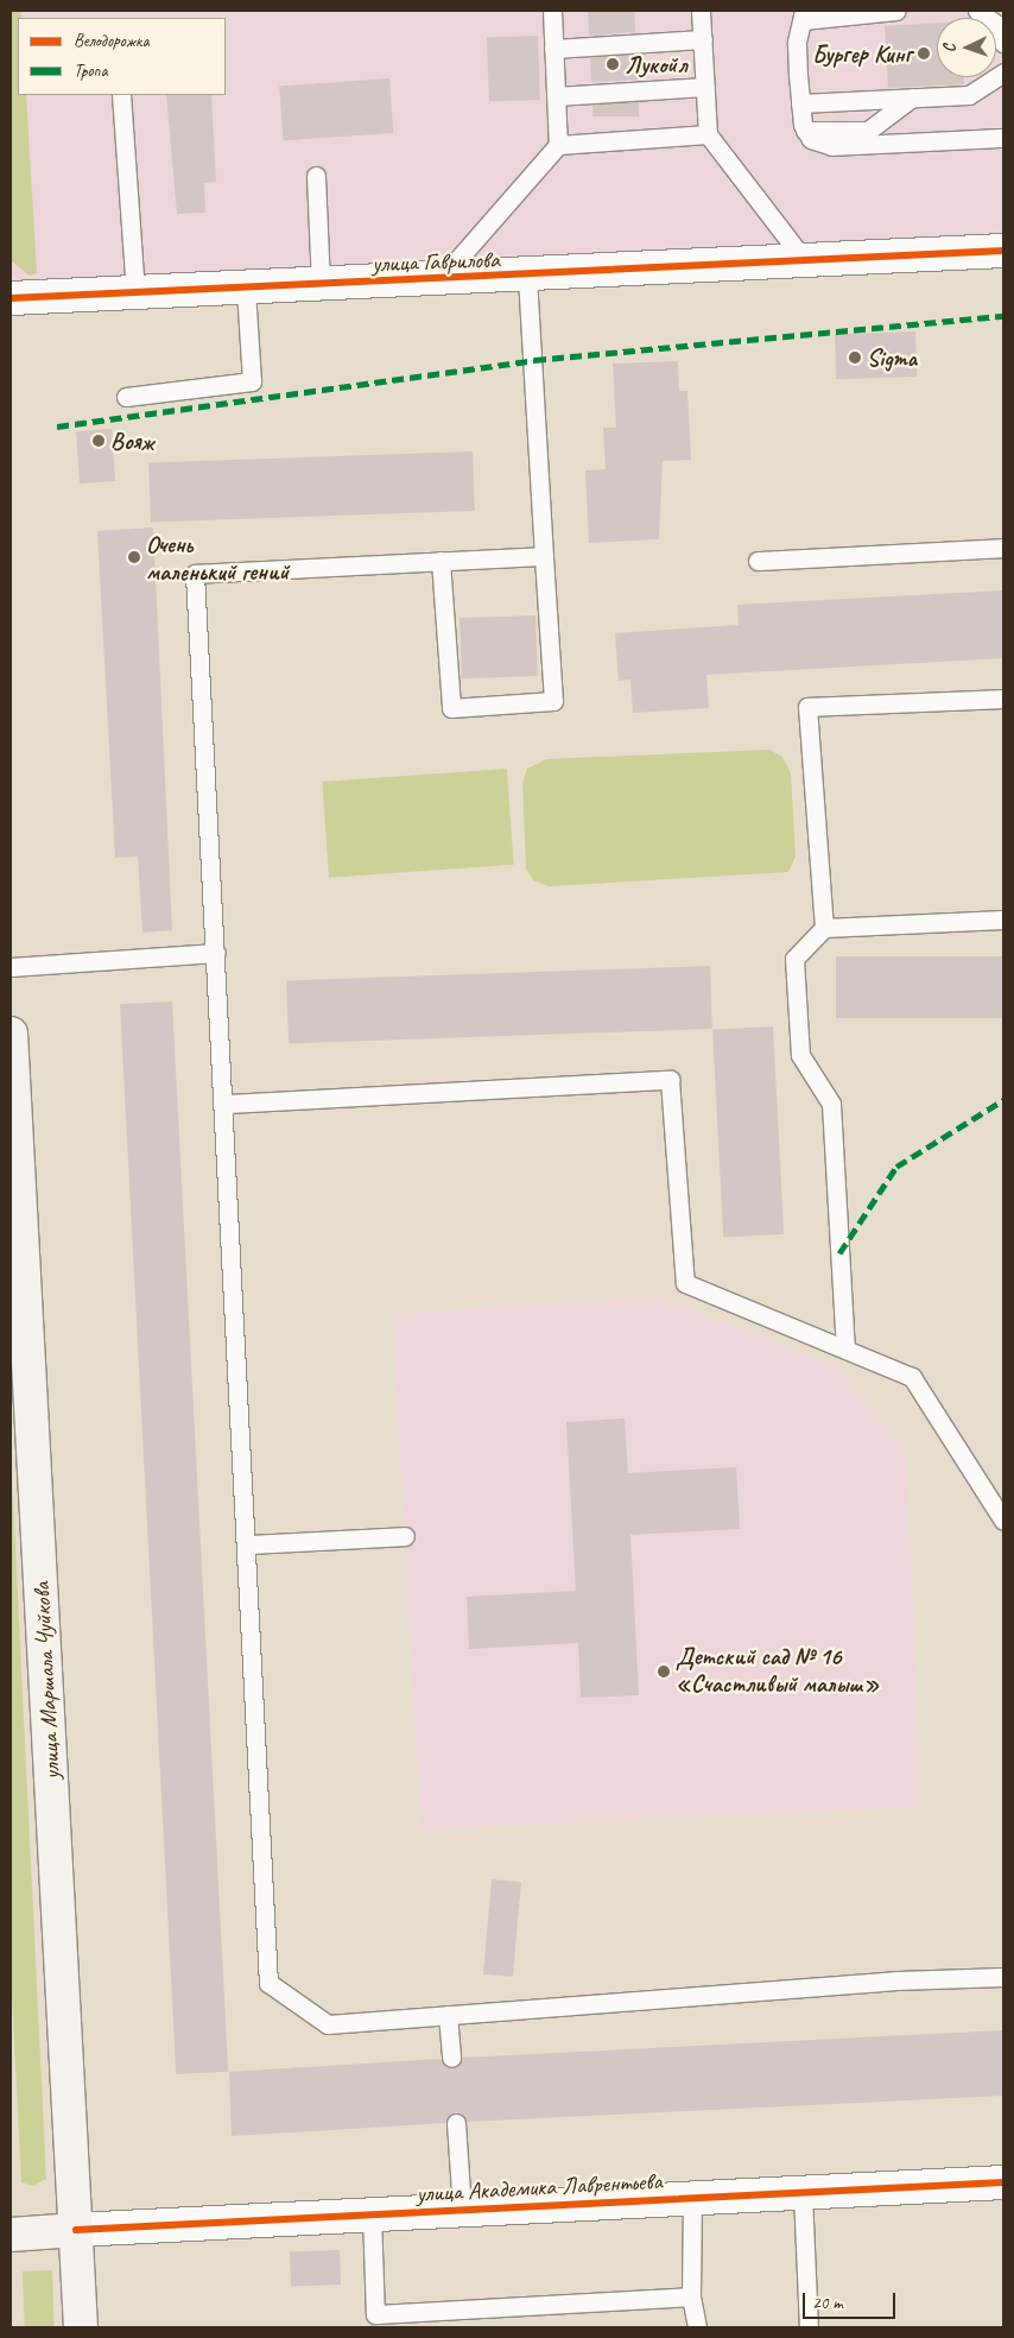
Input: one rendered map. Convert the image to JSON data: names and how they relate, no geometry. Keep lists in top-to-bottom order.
{
  "streets": {
    "main road": ["улица Маршала Чуйкова"],
    "street": ["улица Гаврилова", "улица Академика Лаврентьева"]
  },
  "crossings": [
    ["улица Маршала Чуйкова", "улица Академика Лаврентьева"]
  ],
  "places": [
    "Бургер Кинг",
    "Лукойл",
    "Sigma",
    "Вояж",
    "Очень маленький гений",
    "Детский сад № 16 «Счастливый малыш»"
  ],
  "legend": ["Велодорожка", "Тропа"],
  "scale_bar": "20 m",
  "north": "left"
}
